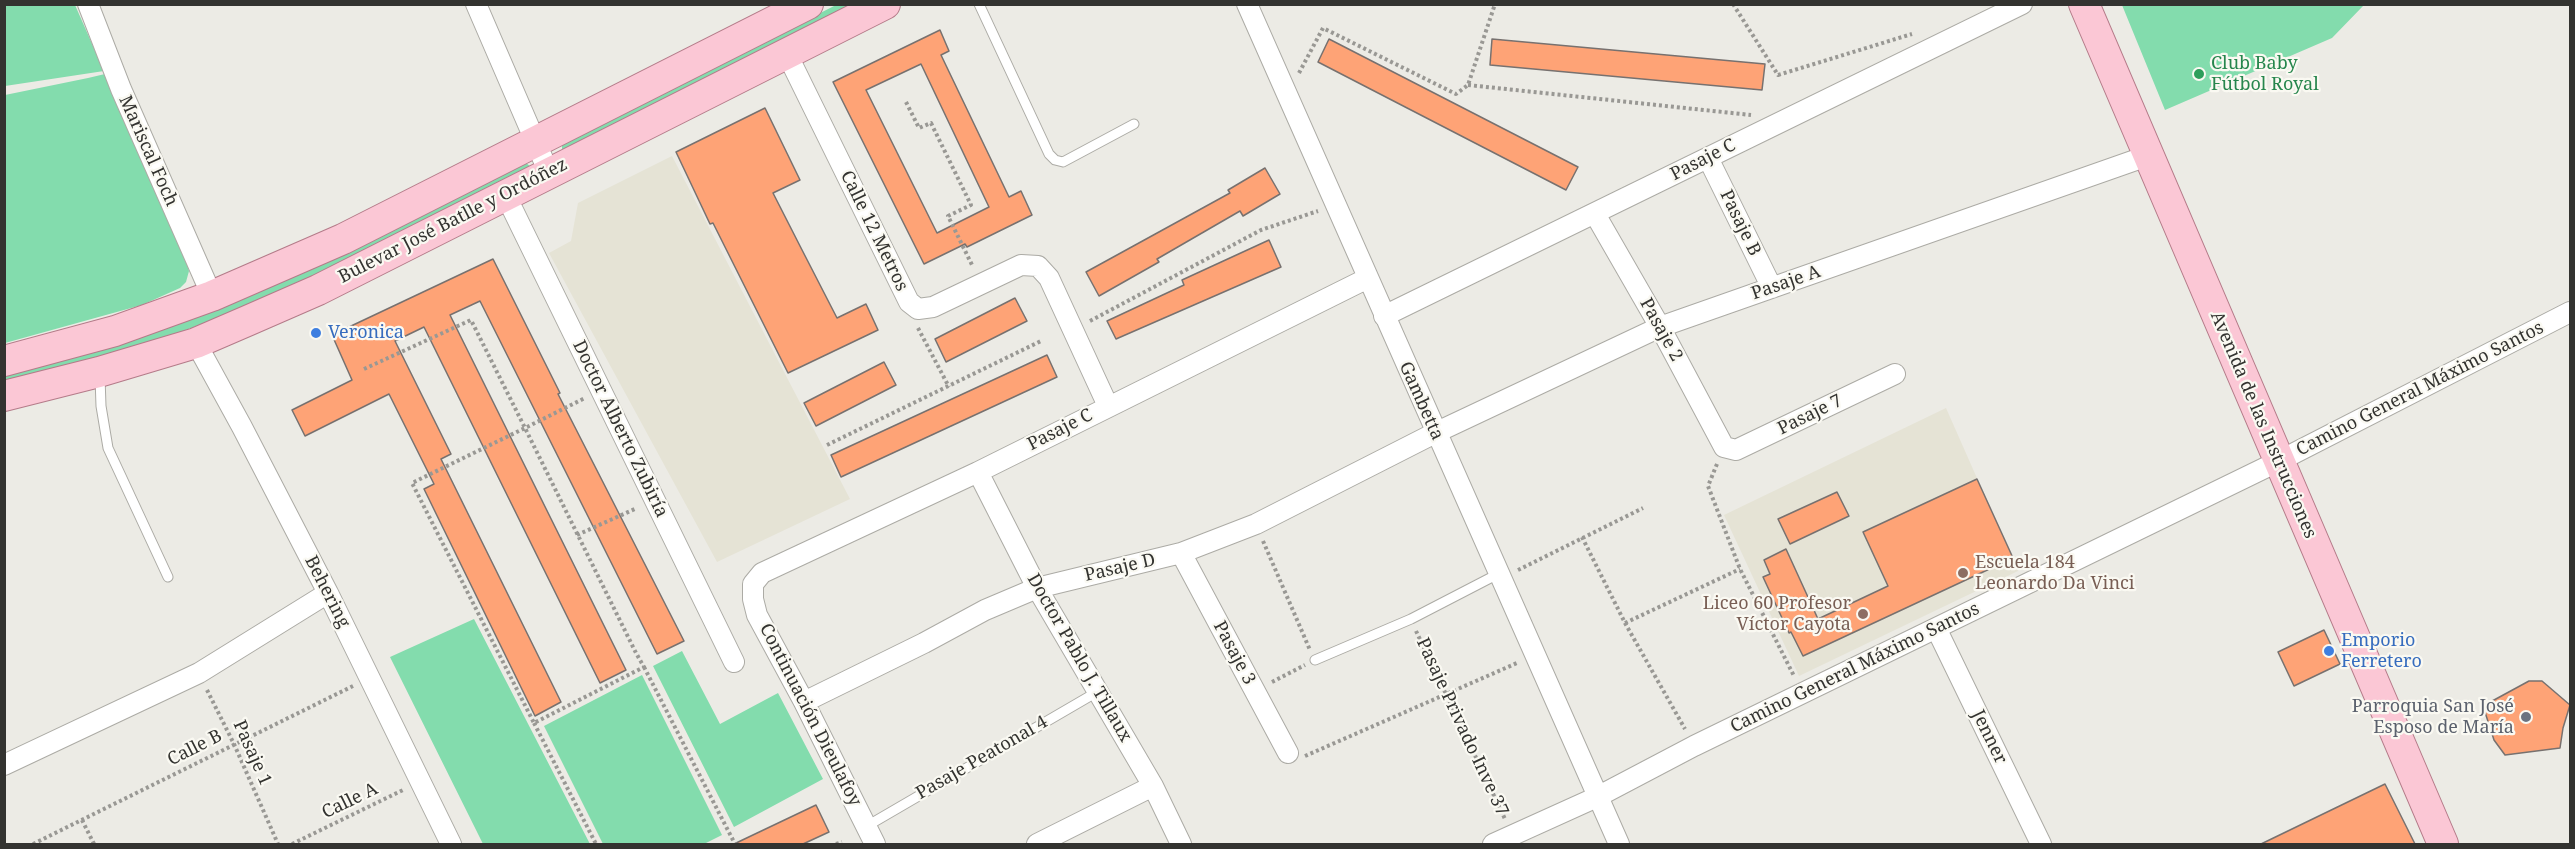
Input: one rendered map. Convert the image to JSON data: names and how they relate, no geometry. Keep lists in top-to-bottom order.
{
  "streets": {
    "main road": ["Bulevar José Batlle y Ordóñez", "Avenida de las Instrucciones"],
    "street": [
      "Mariscal Foch",
      "Pasaje C",
      "Pasaje B",
      "Calle 12 Metros",
      "Pasaje A",
      "Pasaje 2",
      "Camino General Máximo Santos",
      "Gambetta",
      "Pasaje 7",
      "Doctor Alberto Zubiría",
      "Pasaje D",
      "Behering",
      "Pasaje 3",
      "Doctor Pablo J. Tillaux",
      "Continuación Dieulafoy",
      "Jenner"
    ],
    "lane": ["Pasaje Privado Inve 37", "Pasaje Peatonal 4"],
    "path": ["Calle B", "Pasaje 1", "Calle A"]
  },
  "crossings": [
    ["Mariscal Foch", "Bulevar José Batlle y Ordóñez"],
    ["Pasaje C", "Pasaje B"],
    ["Pasaje C", "Calle 12 Metros"],
    ["Pasaje C", "Pasaje 2"],
    ["Pasaje C", "Gambetta"],
    ["Pasaje C", "Doctor Pablo J. Tillaux"],
    ["Pasaje C", "Continuación Dieulafoy"],
    ["Bulevar José Batlle y Ordóñez", "Calle 12 Metros"],
    ["Bulevar José Batlle y Ordóñez", "Doctor Alberto Zubiría"],
    ["Bulevar José Batlle y Ordóñez", "Behering"],
    ["Pasaje B", "Pasaje A"],
    ["Pasaje A", "Pasaje 2"],
    ["Pasaje A", "Gambetta"],
    ["Pasaje A", "Avenida de las Instrucciones"],
    ["Pasaje A", "Pasaje D"],
    ["Pasaje 2", "Pasaje 7"],
    ["Camino General Máximo Santos", "Gambetta"],
    ["Camino General Máximo Santos", "Avenida de las Instrucciones"],
    ["Camino General Máximo Santos", "Pasaje Privado Inve 37"],
    ["Camino General Máximo Santos", "Jenner"],
    ["Gambetta", "Pasaje D"],
    ["Gambetta", "Pasaje Privado Inve 37"],
    ["Pasaje D", "Pasaje 3"],
    ["Pasaje D", "Doctor Pablo J. Tillaux"],
    ["Pasaje D", "Continuación Dieulafoy"],
    ["Behering", "Calle B"],
    ["Behering", "Calle A"],
    ["Doctor Pablo J. Tillaux", "Pasaje Peatonal 4"],
    ["Continuación Dieulafoy", "Pasaje Peatonal 4"],
    ["Calle B", "Pasaje 1"]
  ],
  "places": [
    "Club Baby Fútbol Royal",
    "Veronica",
    "Escuela 184 Leonardo Da Vinci",
    "Liceo 60 Profesor Víctor Cayota",
    "Emporio Ferretero",
    "Parroquia San José Esposo de María"
  ]
}
